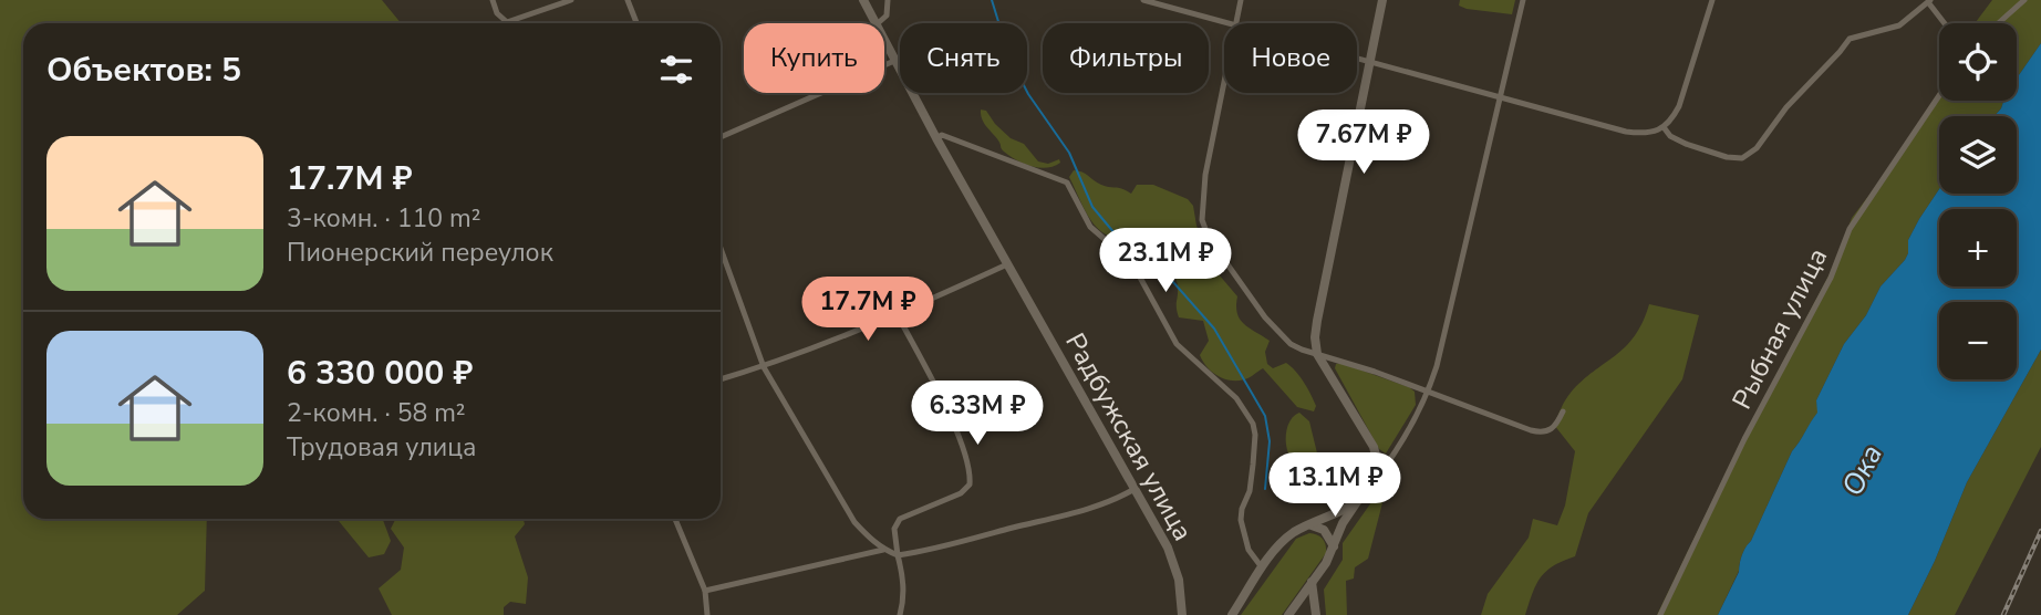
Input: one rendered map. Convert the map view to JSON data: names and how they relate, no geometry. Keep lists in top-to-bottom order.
{
  "streets": {
    "main road": ["Радбужская улица"],
    "street": ["Рыбная улица"]
  },
  "water": ["Ока"],
  "page": {
    "map_buttons": ["+", "−"],
    "chip": [
      "Купить",
      "Снять",
      "Фильтры",
      "Новое"
    ],
    "heading": "Объектов: 5",
    "price": [
      "7.67M ₽",
      "23.1M ₽",
      "17.7M ₽",
      "6.33M ₽",
      "13.1M ₽"
    ],
    "list": [
      {
        "name": "17.7M ₽",
        "note": "3-комн. · 110 m² · Пионерский переулок"
      },
      {
        "name": "6 330 000 ₽",
        "note": "2-комн. · 58 m² · Трудовая улица"
      }
    ]
  }
}
